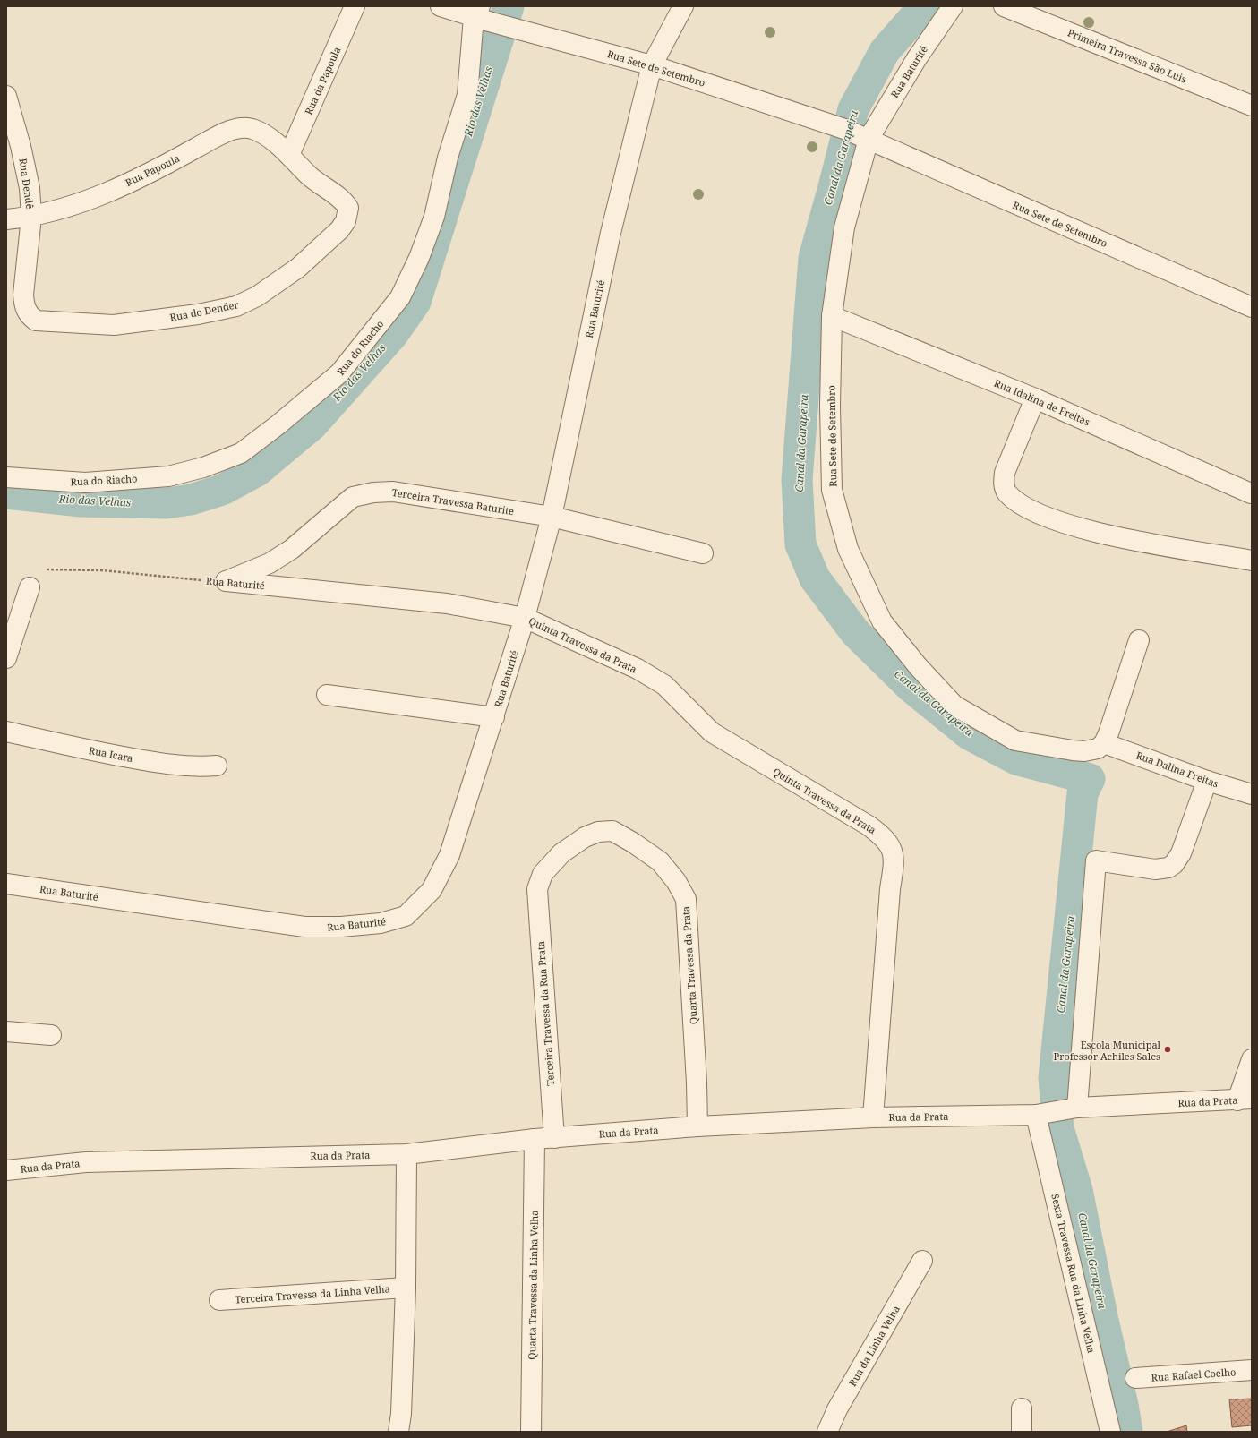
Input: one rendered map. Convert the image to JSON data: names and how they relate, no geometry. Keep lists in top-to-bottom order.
{
  "streets": {
    "street": [
      "Primeira Travessa São Luis",
      "Rua Sete de Setembro",
      "Rua Baturité",
      "Rua da Papoula",
      "Rua Papoula",
      "Rua Dendê",
      "Rua do Dender",
      "Rua do Riacho",
      "Rua Idalina de Freitas",
      "Terceira Travessa Baturite",
      "Quinta Travessa da Prata",
      "Rua Icara",
      "Rua Dalina Freitas",
      "Quarta Travessa da Prata",
      "Terceira Travessa da Rua Prata",
      "Rua da Prata",
      "Sexta Travessa Rua da Linha Velha",
      "Quarta Travessa da Linha Velha",
      "Terceira Travessa da Linha Velha",
      "Rua da Linha Velha",
      "Rua Rafael Coelho"
    ]
  },
  "crossings": [
    ["Rua Sete de Setembro", "Rua Baturité"],
    ["Rua Sete de Setembro", "Rua do Riacho"],
    ["Rua Sete de Setembro", "Rua Idalina de Freitas"],
    ["Rua Sete de Setembro", "Rua Dalina Freitas"],
    ["Rua Baturité", "Terceira Travessa Baturite"],
    ["Rua Baturité", "Quinta Travessa da Prata"],
    ["Rua da Papoula", "Rua Papoula"],
    ["Rua da Papoula", "Rua do Dender"],
    ["Rua Papoula", "Rua Dendê"],
    ["Rua Papoula", "Rua do Dender"],
    ["Rua Dendê", "Rua do Dender"],
    ["Quinta Travessa da Prata", "Rua da Prata"],
    ["Quarta Travessa da Prata", "Terceira Travessa da Rua Prata"],
    ["Quarta Travessa da Prata", "Rua da Prata"],
    ["Terceira Travessa da Rua Prata", "Rua da Prata"],
    ["Rua da Prata", "Sexta Travessa Rua da Linha Velha"],
    ["Rua da Prata", "Quarta Travessa da Linha Velha"]
  ],
  "water": ["Rio das Velhas", "Canal da Garapeira"],
  "places": ["Escola Municipal Professor Achiles Sales"]
}
